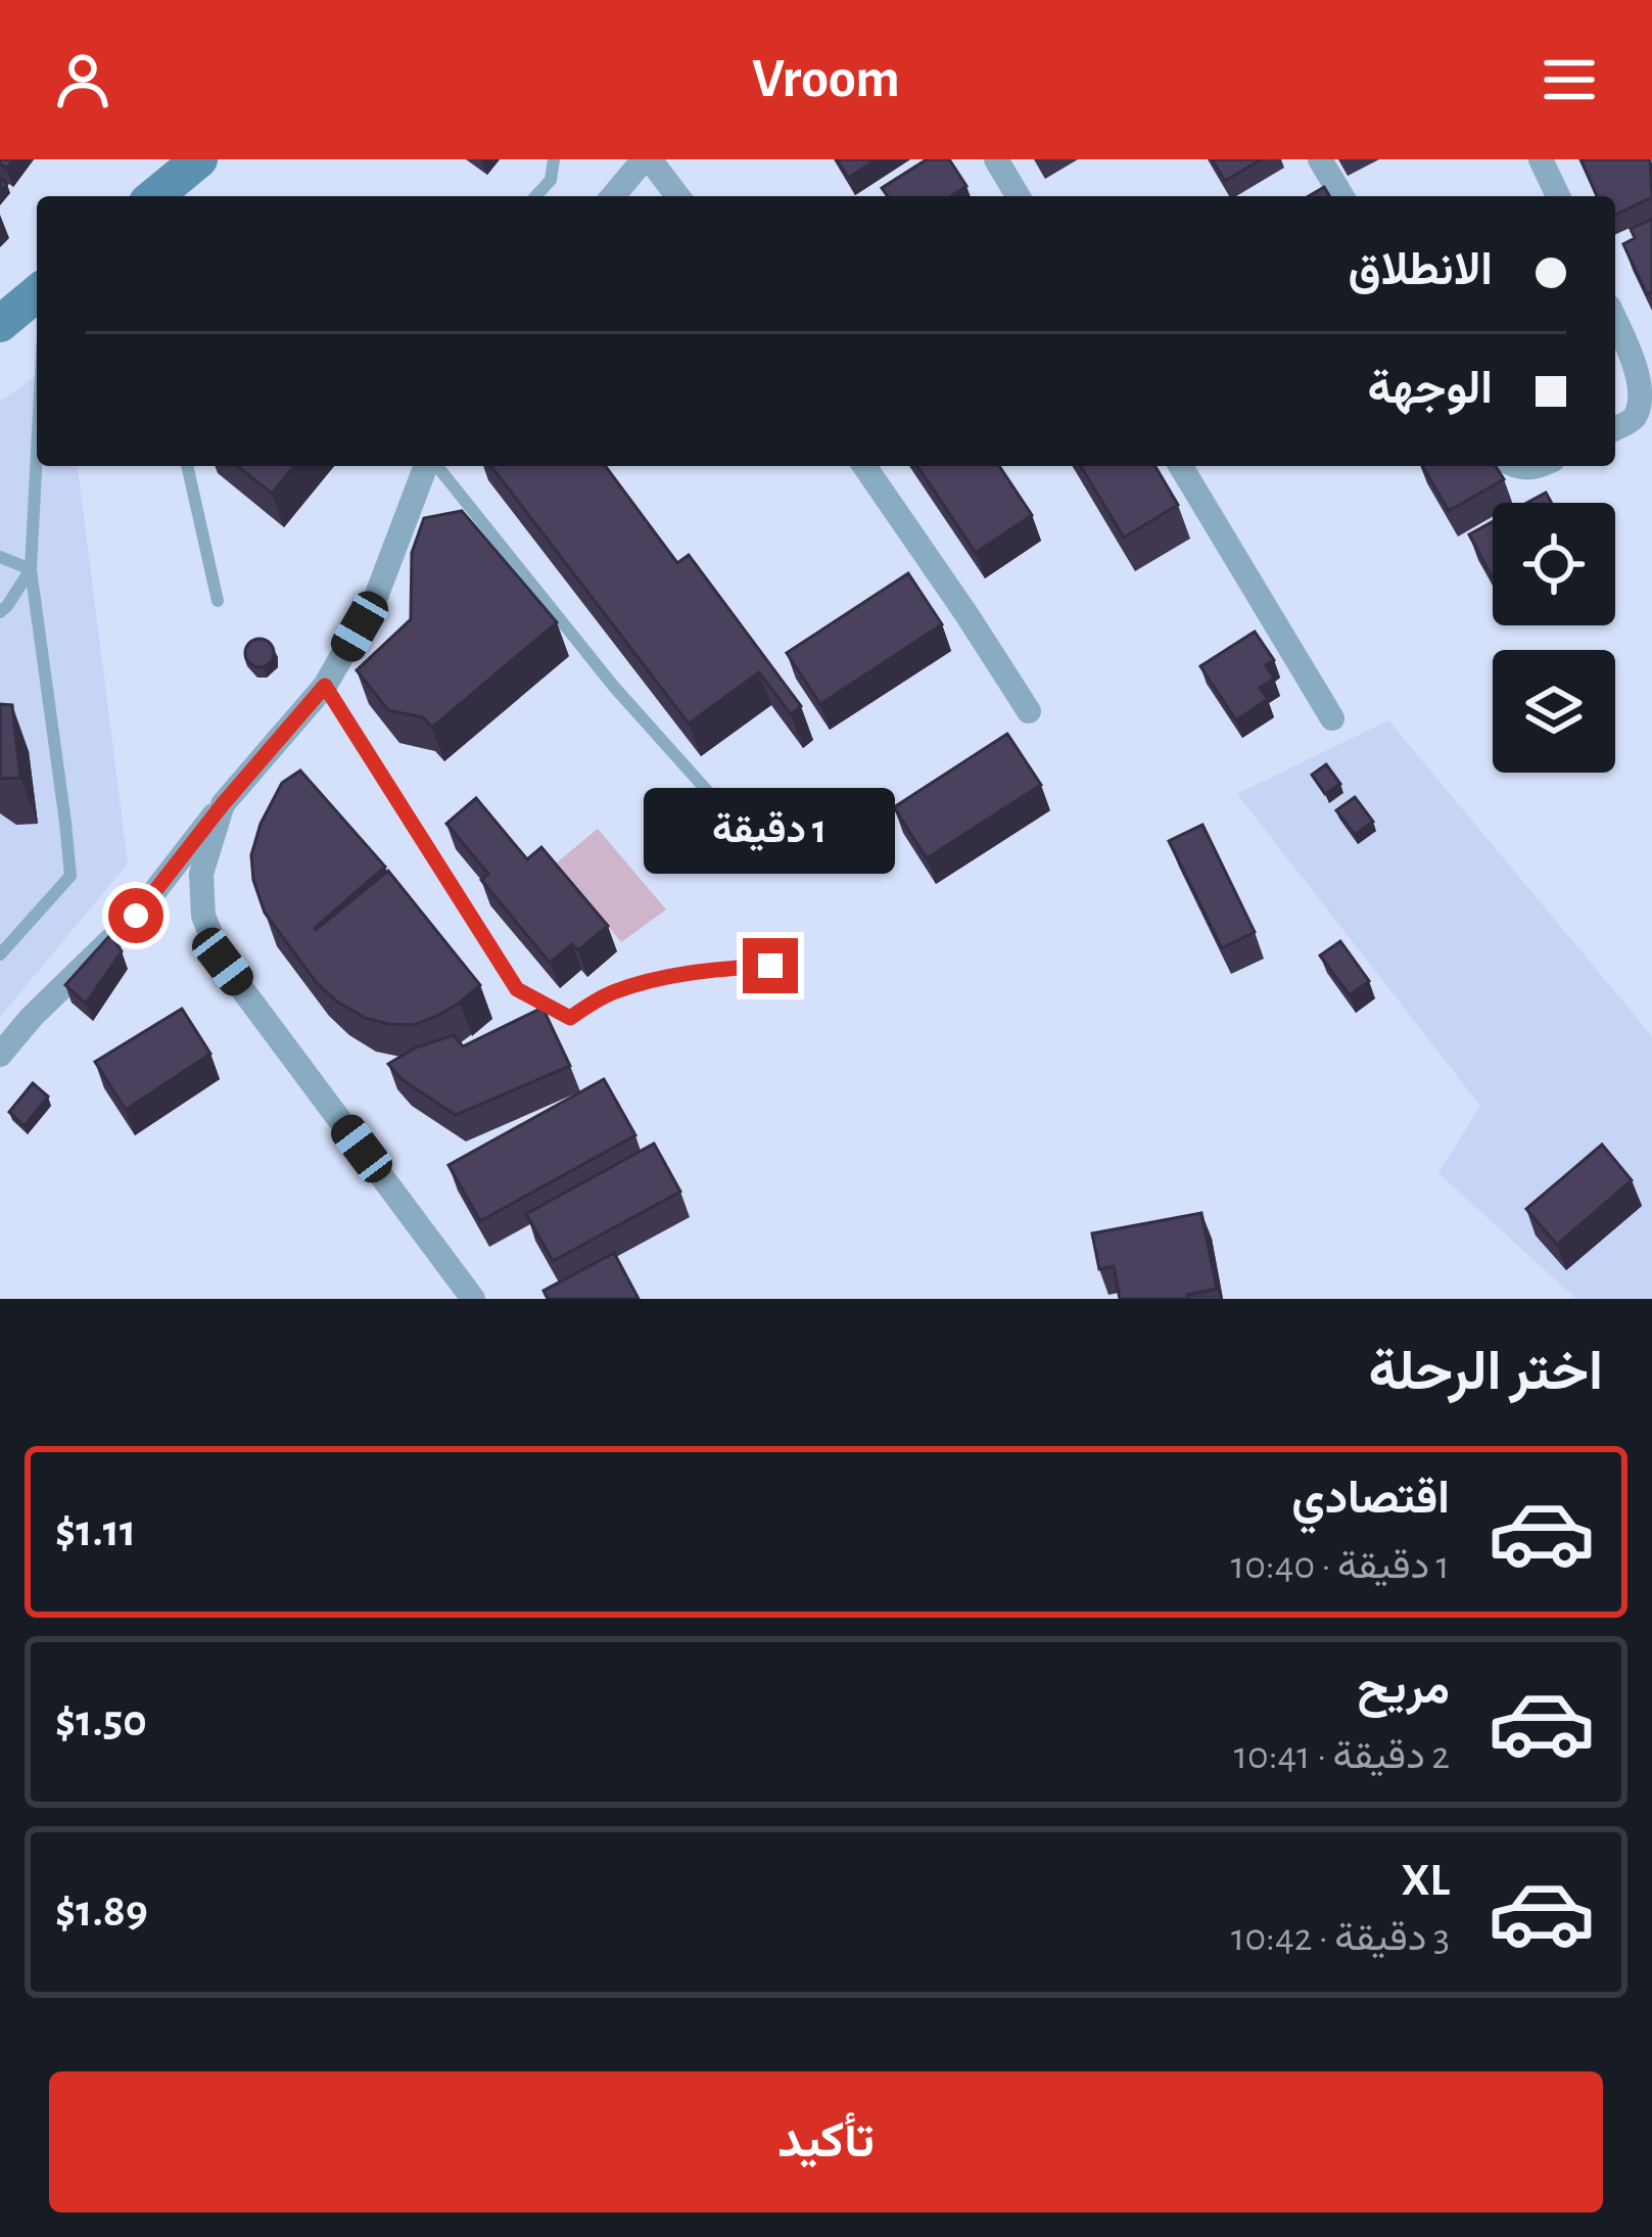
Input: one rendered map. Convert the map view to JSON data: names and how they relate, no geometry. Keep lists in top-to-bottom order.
{
  "page": {
    "header": "Vroom",
    "banner": ["الانطلاق", "الوجهة"],
    "bubble": "1 دقيقة",
    "heading": "اختر الرحلة",
    "list": [
      {
        "name": "اقتصادي",
        "note": "1 دقيقة · 10:40",
        "value": "$1.11"
      },
      {
        "name": "مريح",
        "note": "2 دقيقة · 10:41",
        "value": "$1.50"
      },
      {
        "name": "XL",
        "note": "3 دقيقة · 10:42",
        "value": "$1.89"
      }
    ],
    "buttons": "تأكيد"
  }
}
